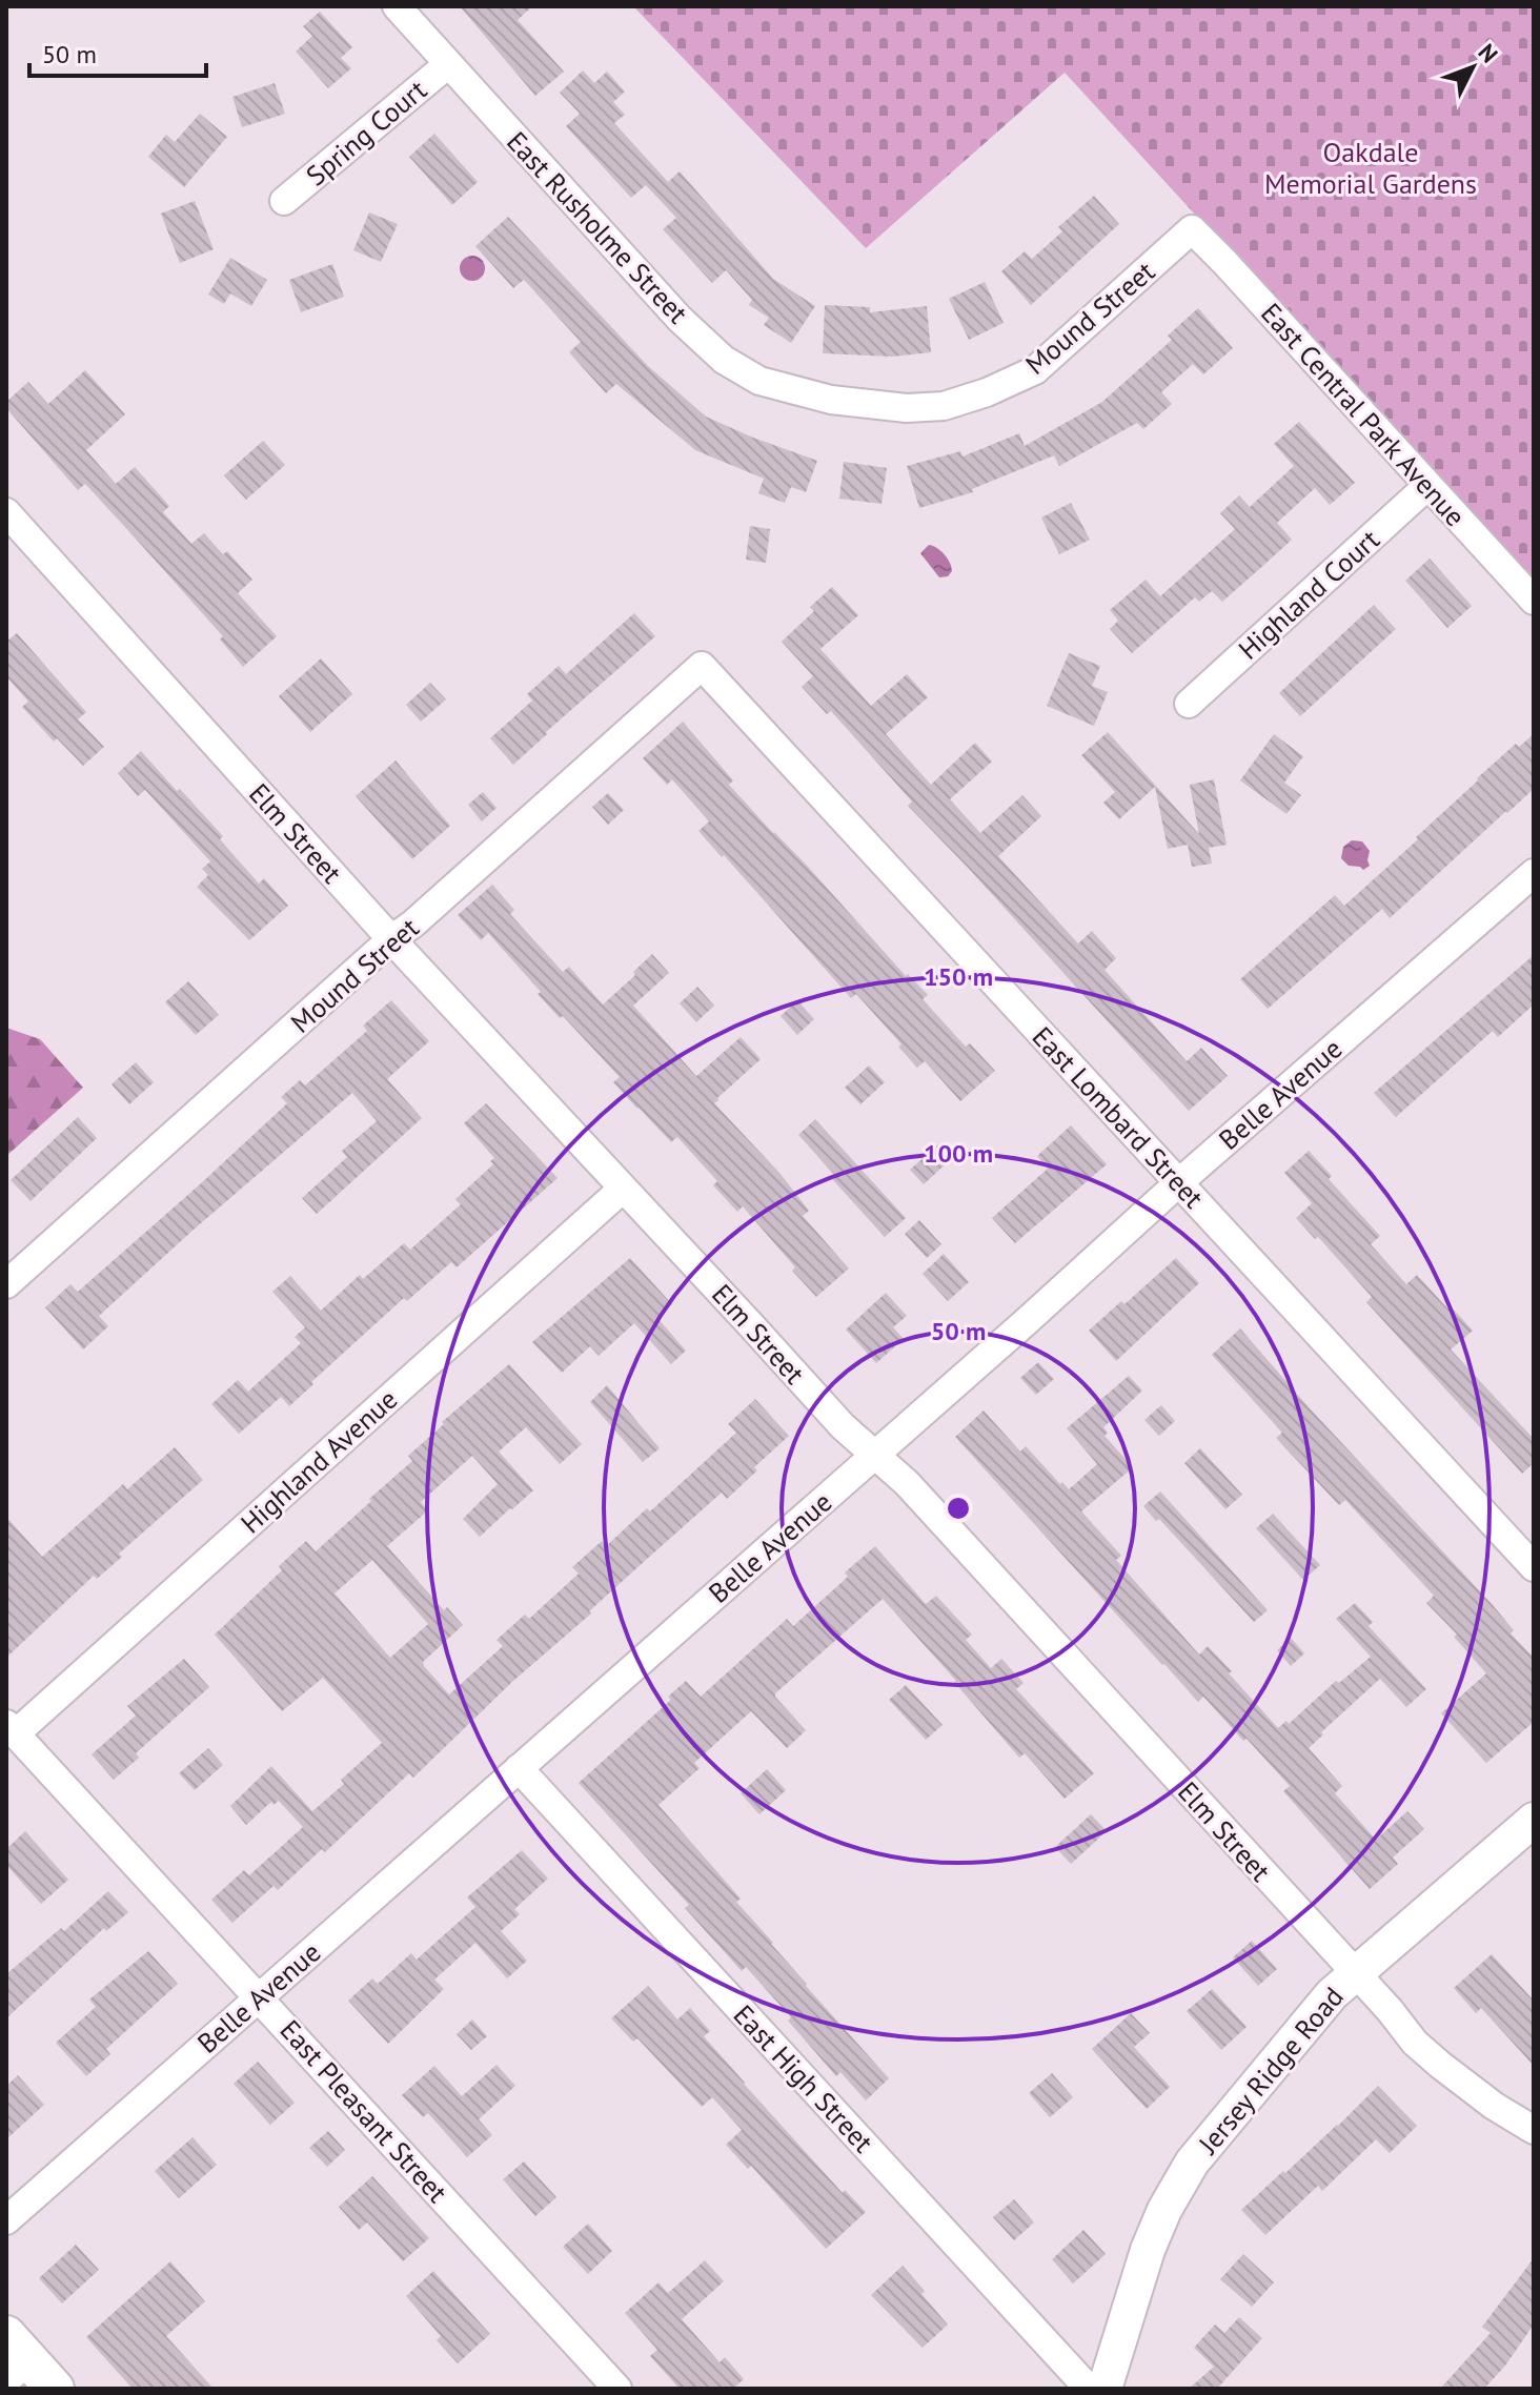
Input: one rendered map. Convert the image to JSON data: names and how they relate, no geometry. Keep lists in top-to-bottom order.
{
  "streets": {
    "street": [
      "Spring Court",
      "East Rusholme Street",
      "Mound Street",
      "East Central Park Avenue",
      "Highland Court",
      "Elm Street",
      "Belle Avenue",
      "East Lombard Street",
      "Highland Avenue",
      "Jersey Ridge Road",
      "East High Street",
      "East Pleasant Street"
    ]
  },
  "crossings": [
    ["Spring Court", "East Rusholme Street"],
    ["East Rusholme Street", "Mound Street"],
    ["Mound Street", "East Central Park Avenue"],
    ["Mound Street", "Elm Street"],
    ["Mound Street", "East Lombard Street"],
    ["East Central Park Avenue", "Highland Court"],
    ["Elm Street", "Belle Avenue"],
    ["Elm Street", "Highland Avenue"],
    ["Elm Street", "Jersey Ridge Road"],
    ["Belle Avenue", "East Lombard Street"],
    ["Belle Avenue", "East High Street"],
    ["Belle Avenue", "East Pleasant Street"],
    ["Highland Avenue", "East Pleasant Street"]
  ],
  "parks": ["Oakdale Memorial Gardens"],
  "scale_bar": "50 m",
  "north": "top right",
  "rings": ["150 m", "100 m", "50 m"]
}
